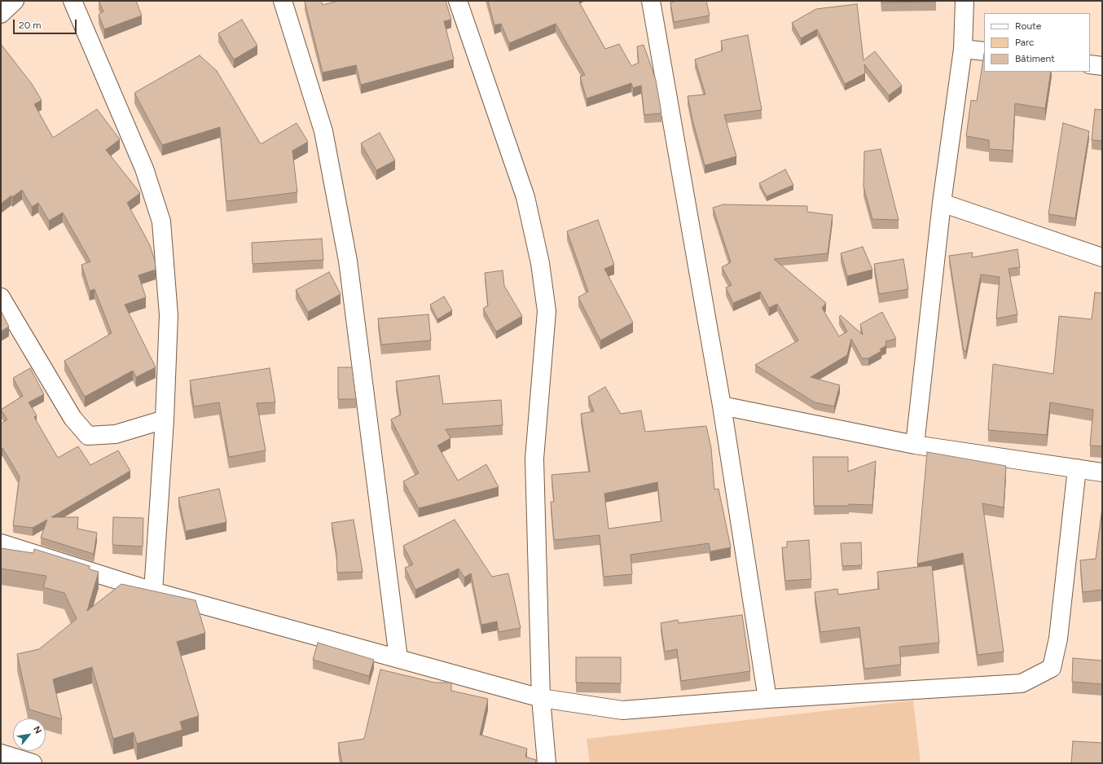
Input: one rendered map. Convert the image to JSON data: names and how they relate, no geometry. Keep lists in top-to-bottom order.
{
  "legend": ["Route", "Parc", "Bâtiment"],
  "scale_bar": "20 m",
  "north": "top right"
}
